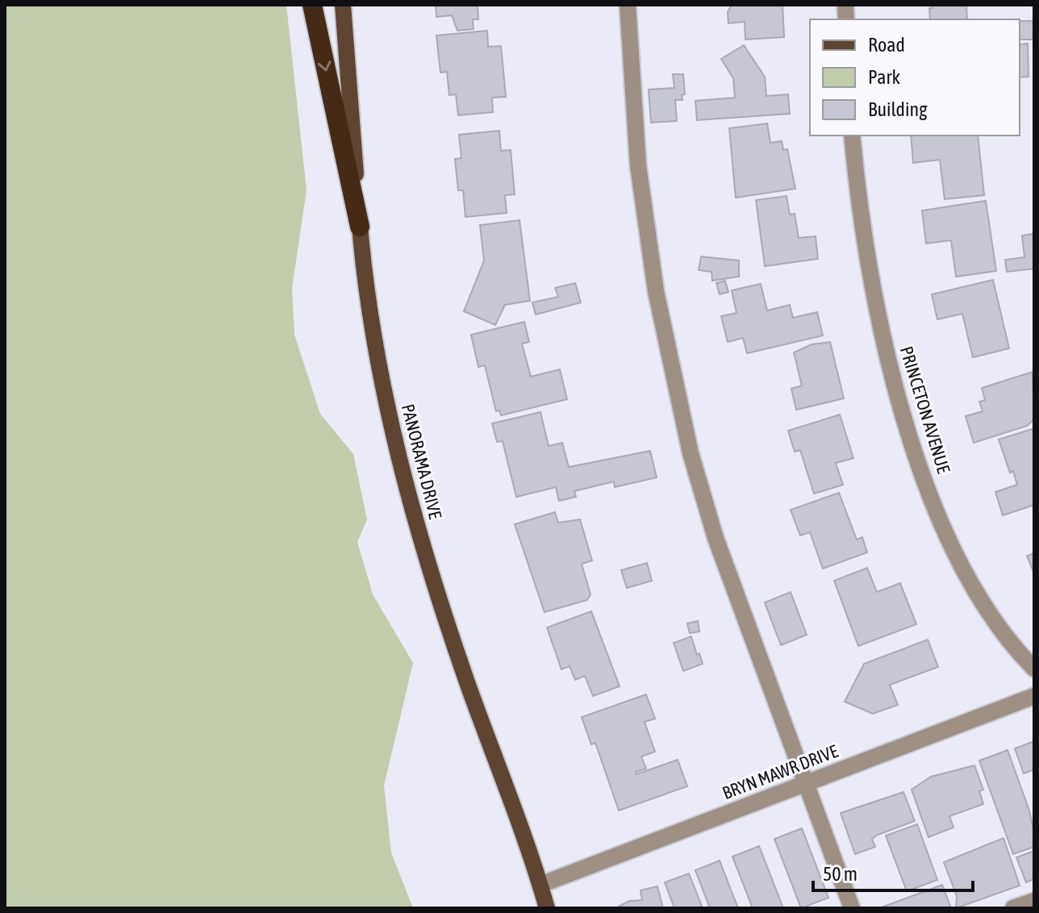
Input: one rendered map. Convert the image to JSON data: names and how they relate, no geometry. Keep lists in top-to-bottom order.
{
  "streets": {
    "main road": ["PANORAMA DRIVE"],
    "street": ["PRINCETON AVENUE", "BRYN MAWR DRIVE"]
  },
  "crossings": [
    ["PANORAMA DRIVE", "BRYN MAWR DRIVE"]
  ],
  "legend": ["Road", "Park", "Building"],
  "scale_bar": "50 m"
}
